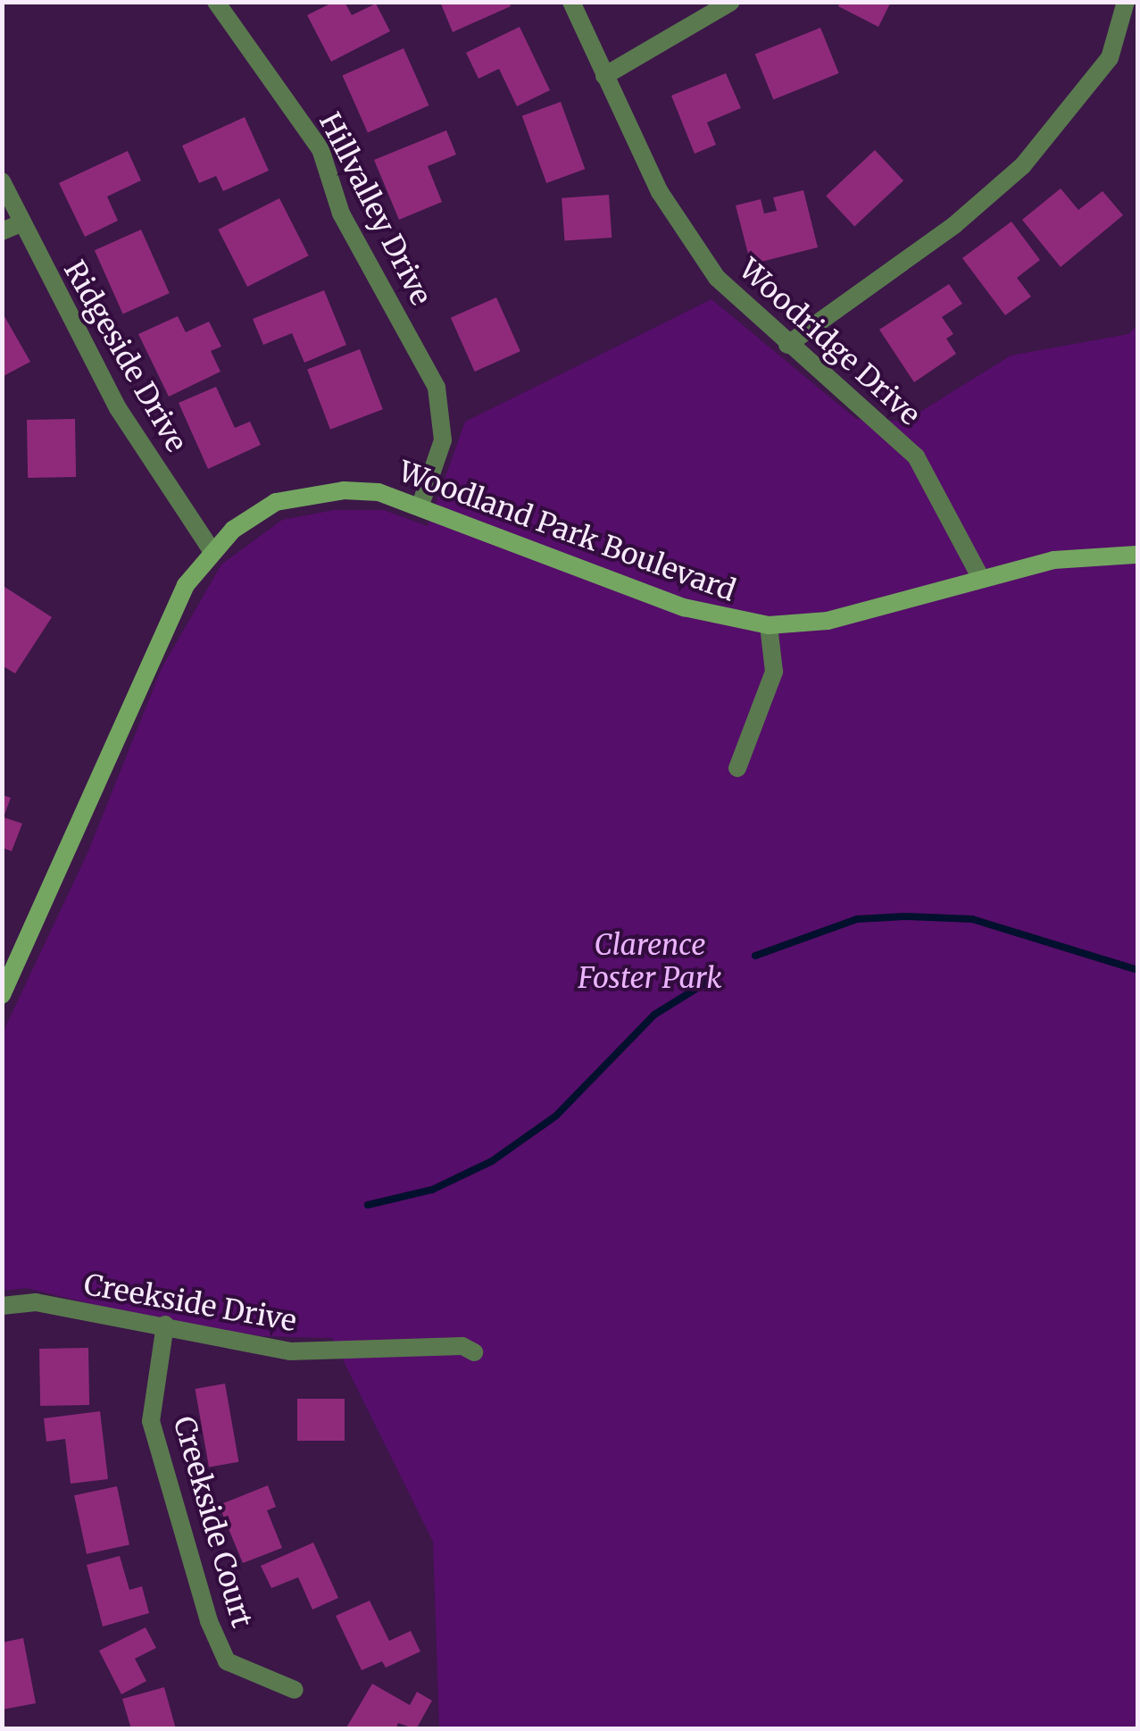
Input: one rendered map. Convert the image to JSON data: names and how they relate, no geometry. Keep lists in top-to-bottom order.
{
  "streets": {
    "street": [
      "Hillvalley Drive",
      "Woodridge Drive",
      "Ridgeside Drive",
      "Woodland Park Boulevard",
      "Creekside Drive",
      "Creekside Court"
    ]
  },
  "crossings": [
    ["Hillvalley Drive", "Woodland Park Boulevard"],
    ["Woodridge Drive", "Woodland Park Boulevard"],
    ["Ridgeside Drive", "Woodland Park Boulevard"],
    ["Creekside Drive", "Creekside Court"]
  ],
  "parks": ["Clarence Foster Park"]
}
